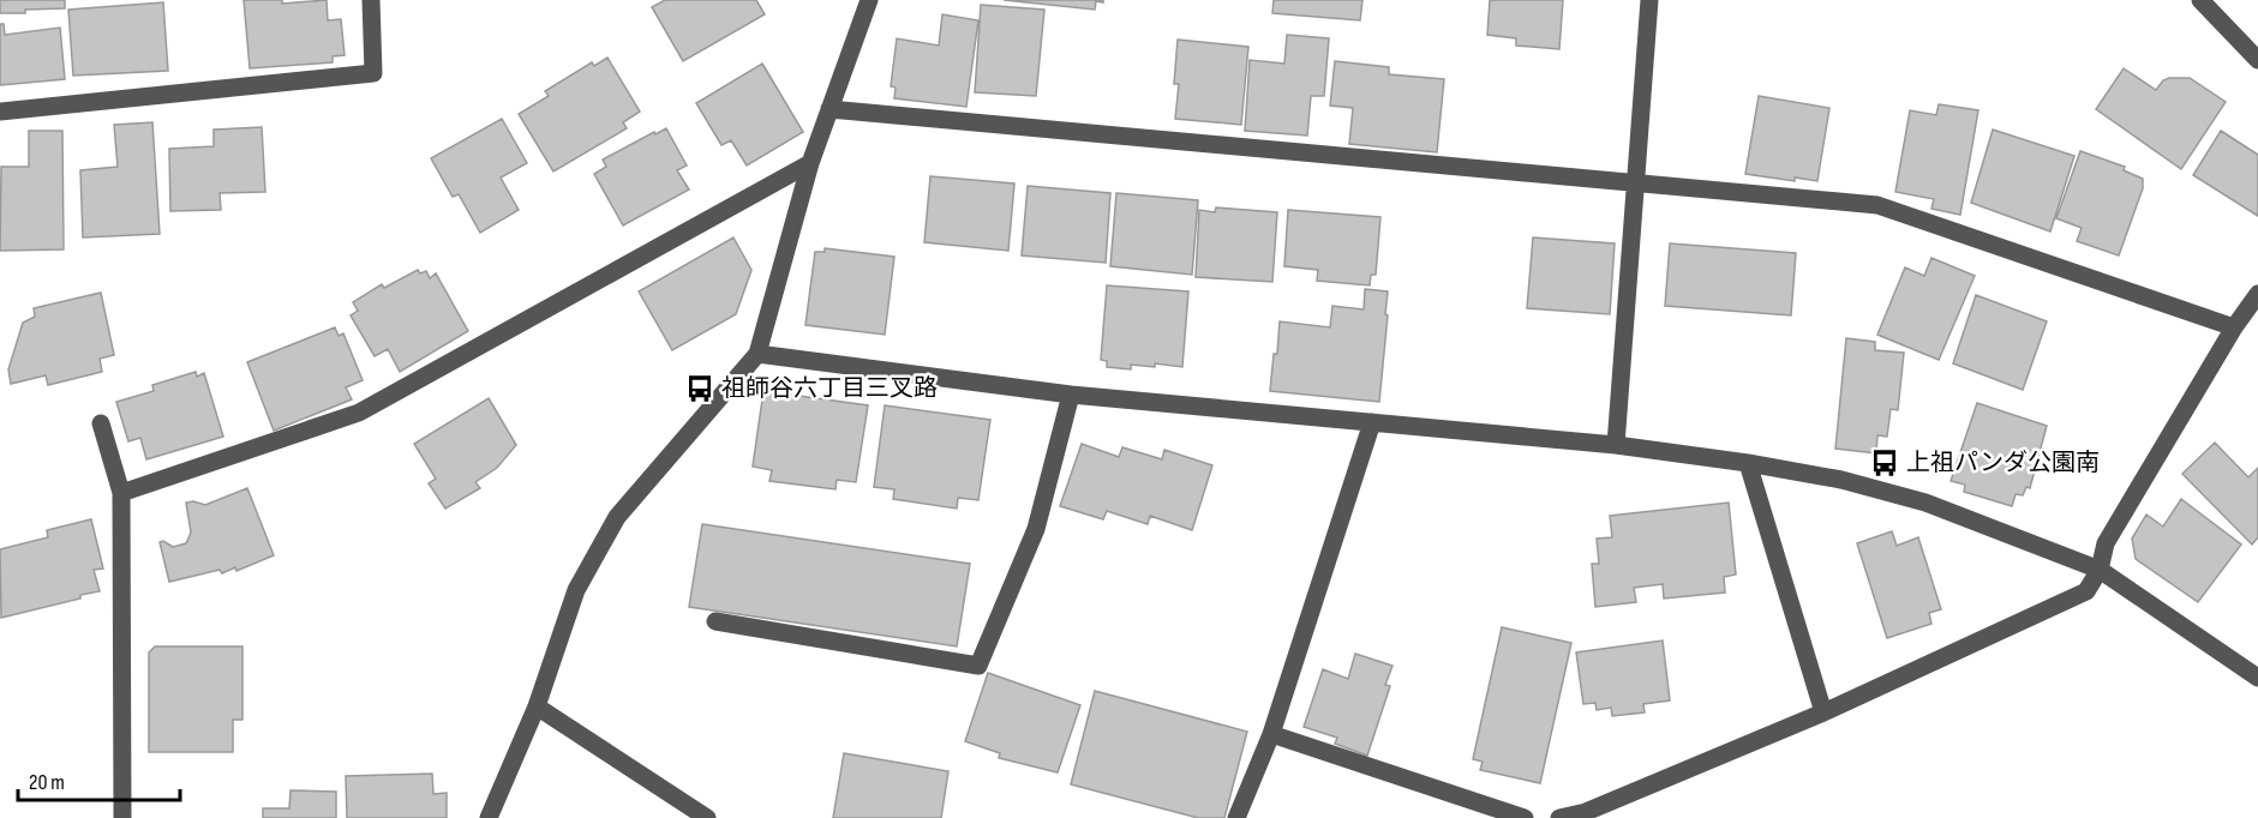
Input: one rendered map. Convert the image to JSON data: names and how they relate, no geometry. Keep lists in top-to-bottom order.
{
  "places": {
    "bus stop": ["祖師谷六丁目三叉路", "上祖パンダ公園南"]
  },
  "scale_bar": "20 m"
}
